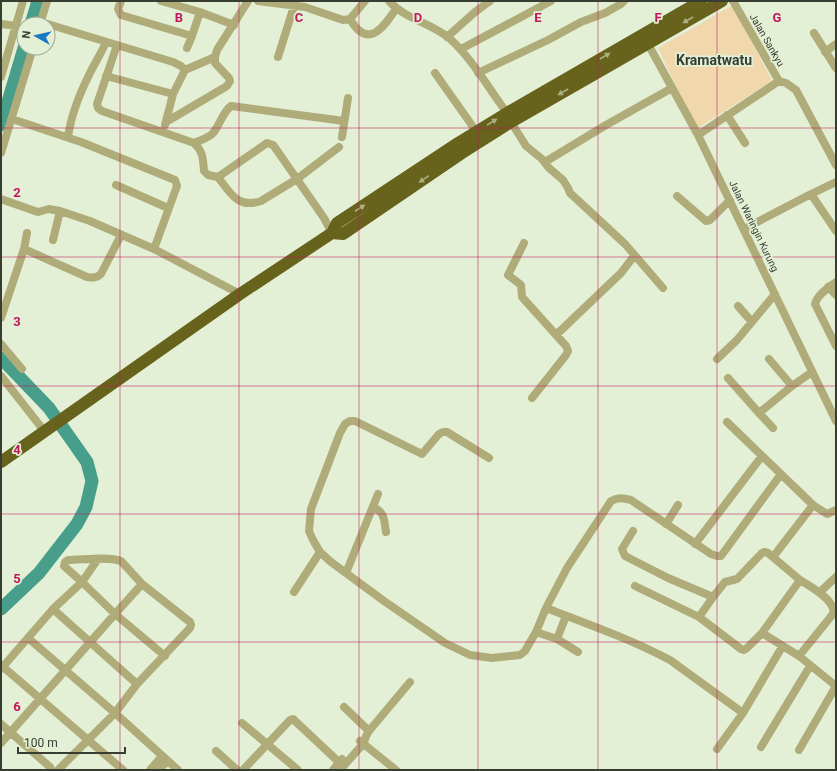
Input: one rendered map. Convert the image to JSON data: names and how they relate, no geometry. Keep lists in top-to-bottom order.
{
  "streets": {
    "street": ["Jalan Sankyu", "Jalan Waringin Kurung"]
  },
  "districts": ["Kramatwatu"],
  "scale_bar": "100 m",
  "north": "left",
  "grid": {
    "columns": [
      "B",
      "C",
      "D",
      "E",
      "F",
      "G"
    ],
    "rows": [
      "2",
      "3",
      "4",
      "5",
      "6"
    ]
  }
}
